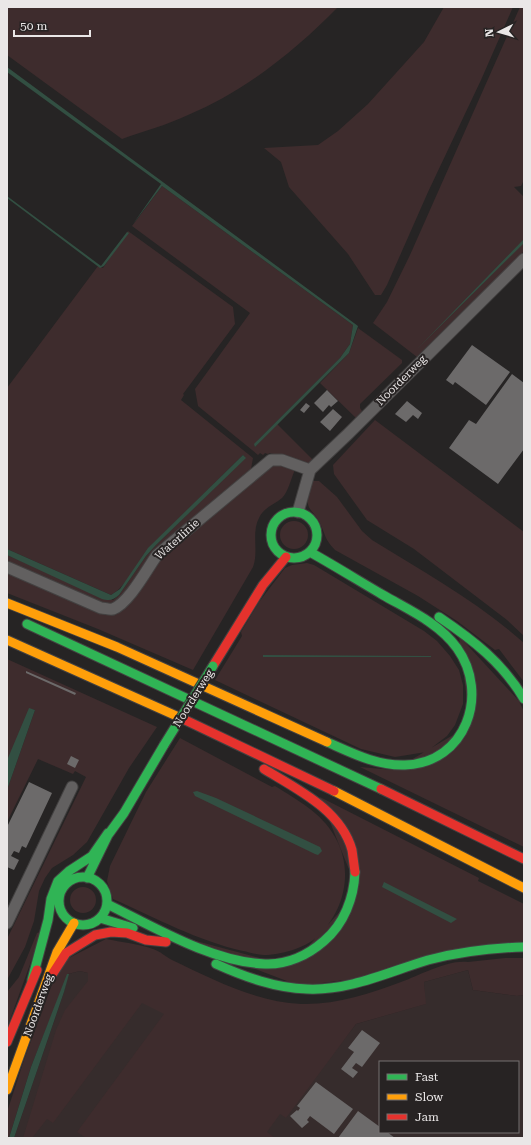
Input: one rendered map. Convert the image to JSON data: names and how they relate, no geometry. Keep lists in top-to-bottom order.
{
  "streets": {
    "main road": ["Noorderweg"],
    "street": ["Waterlinie"]
  },
  "crossings": [
    ["Noorderweg", "Waterlinie"]
  ],
  "legend": ["Fast", "Slow", "Jam"],
  "scale_bar": "50 m",
  "north": "left"
}
